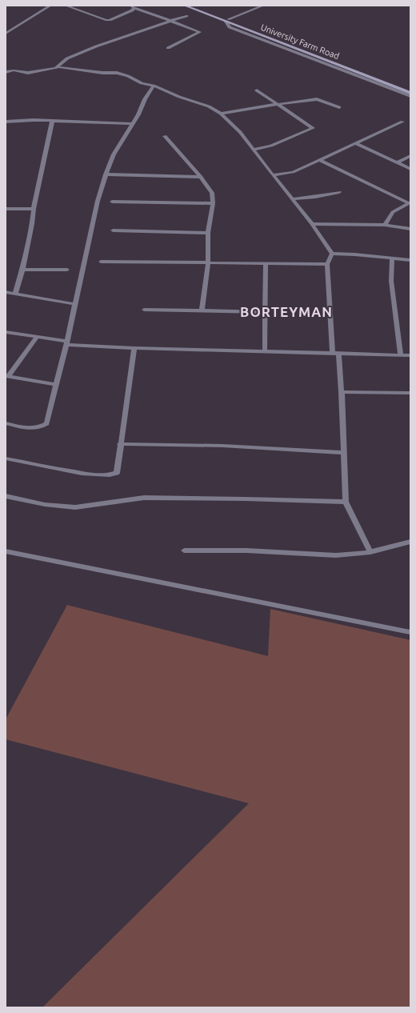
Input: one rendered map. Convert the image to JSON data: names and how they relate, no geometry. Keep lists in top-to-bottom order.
{
  "streets": {
    "street": ["University Farm Road"]
  },
  "districts": ["BORTEYMAN"]
}
